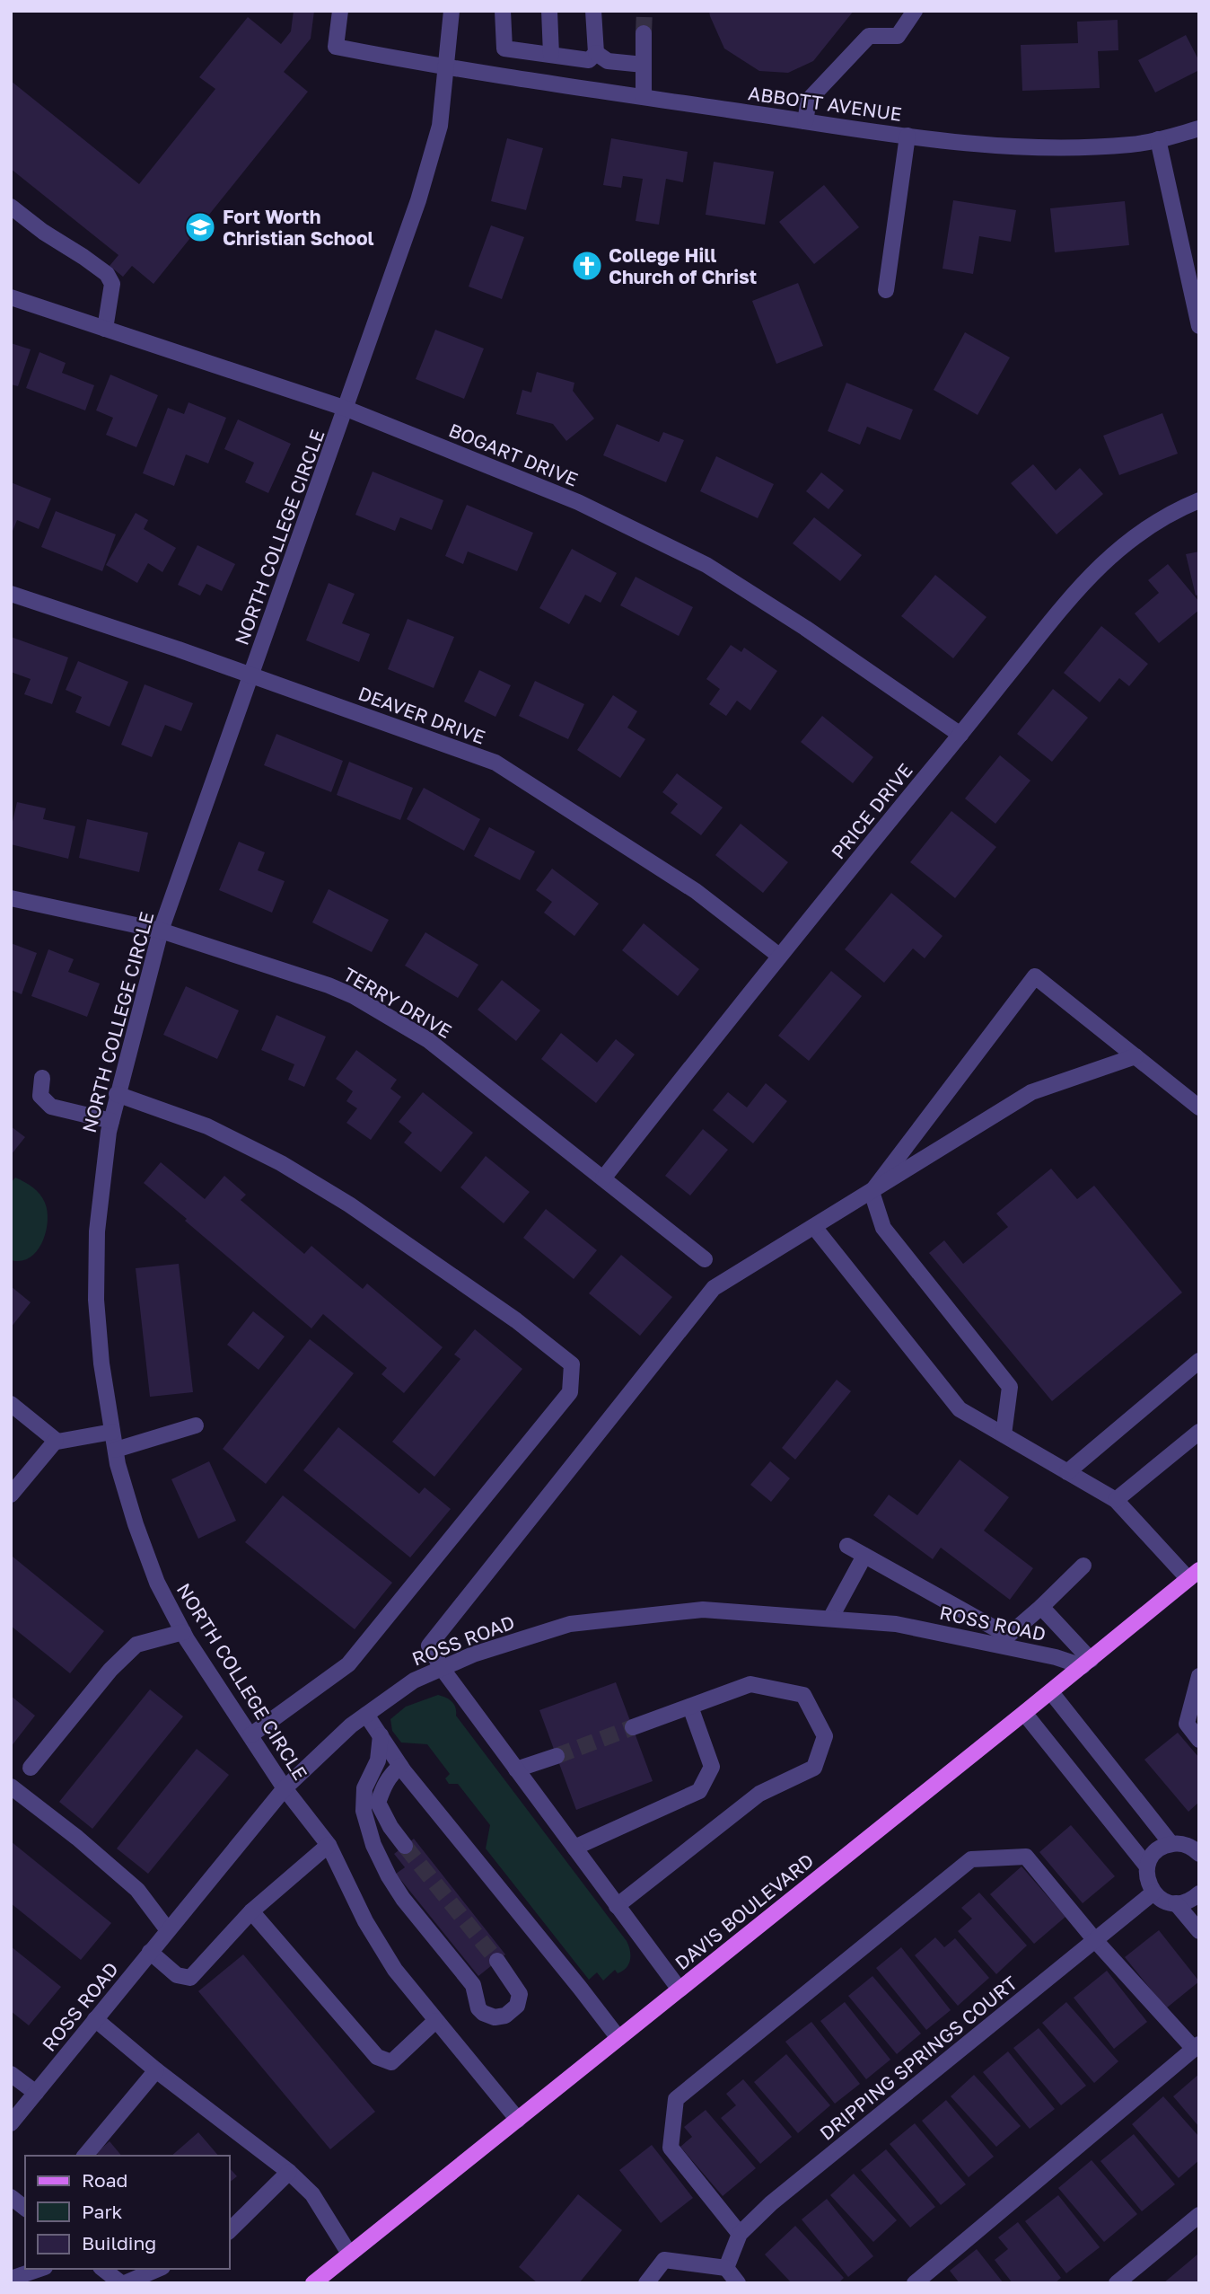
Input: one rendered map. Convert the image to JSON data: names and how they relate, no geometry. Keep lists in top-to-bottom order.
{
  "streets": {
    "main road": ["DAVIS BOULEVARD"],
    "street": [
      "ABBOTT AVENUE",
      "BOGART DRIVE",
      "NORTH COLLEGE CIRCLE",
      "DEAVER DRIVE",
      "PRICE DRIVE",
      "TERRY DRIVE",
      "ROSS ROAD",
      "DRIPPING SPRINGS COURT"
    ]
  },
  "crossings": [
    ["ABBOTT AVENUE", "NORTH COLLEGE CIRCLE"],
    ["BOGART DRIVE", "NORTH COLLEGE CIRCLE"],
    ["BOGART DRIVE", "PRICE DRIVE"],
    ["NORTH COLLEGE CIRCLE", "DEAVER DRIVE"],
    ["NORTH COLLEGE CIRCLE", "TERRY DRIVE"],
    ["NORTH COLLEGE CIRCLE", "ROSS ROAD"],
    ["NORTH COLLEGE CIRCLE", "DAVIS BOULEVARD"],
    ["DEAVER DRIVE", "PRICE DRIVE"],
    ["PRICE DRIVE", "TERRY DRIVE"],
    ["ROSS ROAD", "DAVIS BOULEVARD"]
  ],
  "places": {
    "school or university": ["Fort Worth Christian School"],
    "church": ["College Hill Church of Christ"]
  },
  "legend": ["Road", "Park", "Building"]
}
